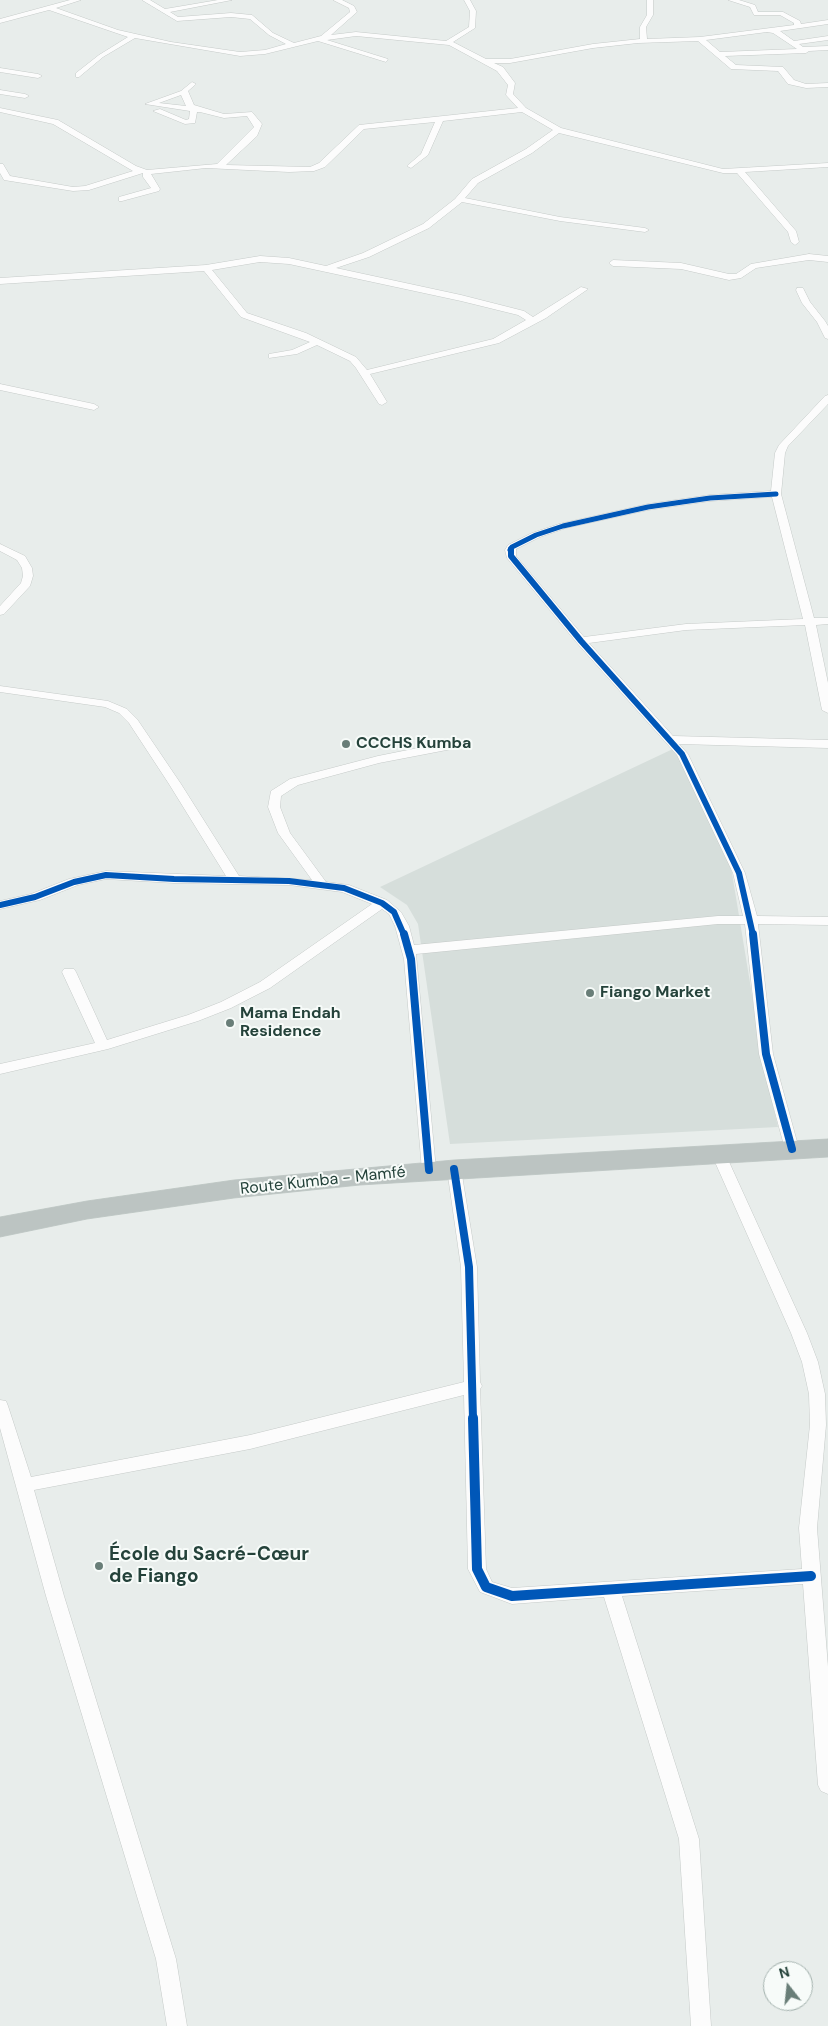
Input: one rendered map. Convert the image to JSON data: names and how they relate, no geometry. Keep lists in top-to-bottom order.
{
  "streets": {
    "highway": ["Route Kumba - Mamfé"]
  },
  "places": [
    "CCCHS Kumba",
    "Fiango Market",
    "Mama Endah Residence",
    "École du Sacré-Cœur de Fiango"
  ],
  "north": "top"
}
